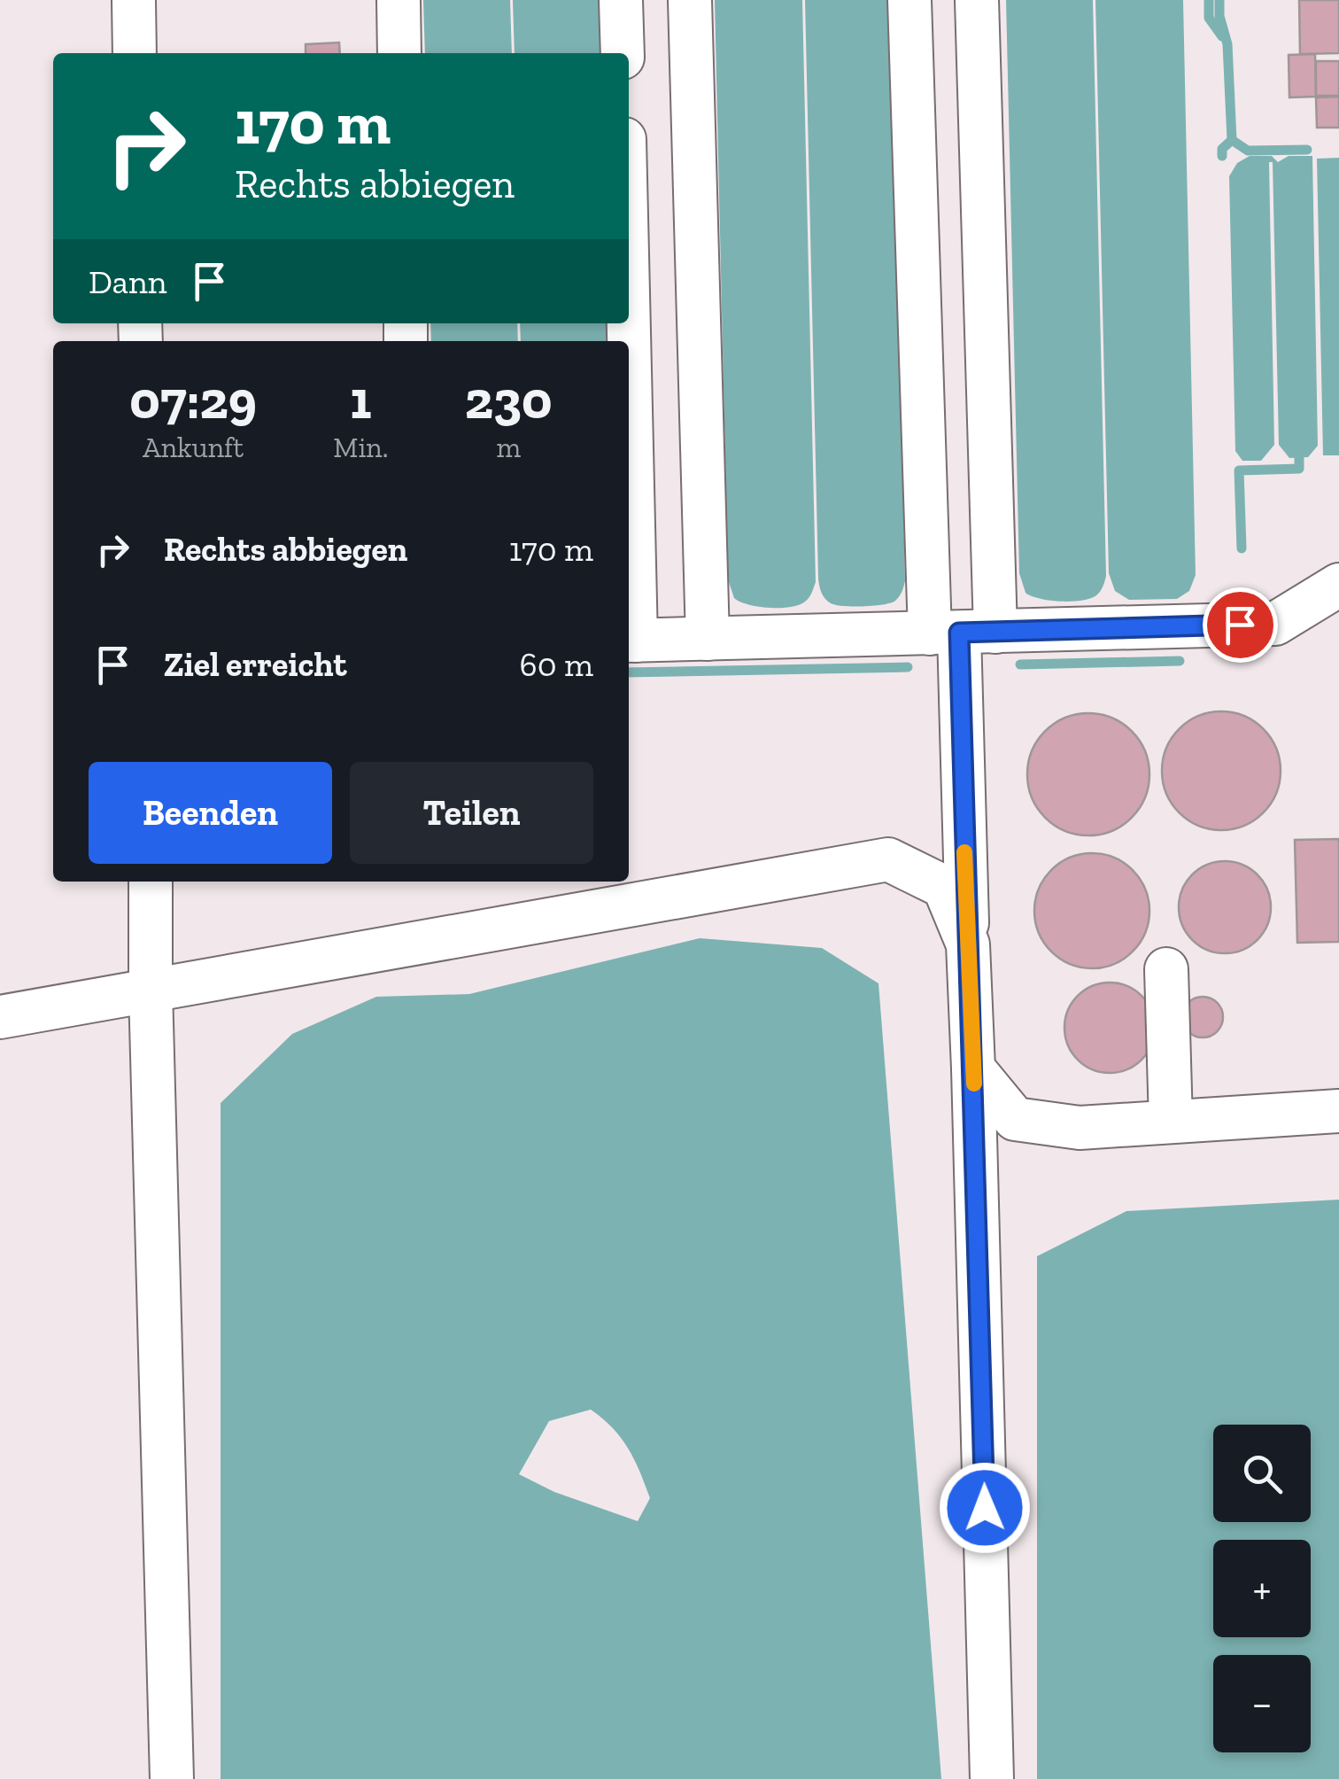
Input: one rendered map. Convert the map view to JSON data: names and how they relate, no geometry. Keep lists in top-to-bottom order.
{
  "page": {
    "turn": ["170 m", "Rechts abbiegen"],
    "then": "Dann",
    "eta": [
      "07:29",
      "Ankunft",
      "1",
      "Min.",
      "230",
      "m"
    ],
    "list": [
      {
        "name": "Rechts abbiegen",
        "value": "170 m"
      },
      {
        "name": "Ziel erreicht",
        "value": "60 m"
      }
    ],
    "buttons": ["Beenden", "Teilen"],
    "map_buttons": ["+", "−"]
  }
}
